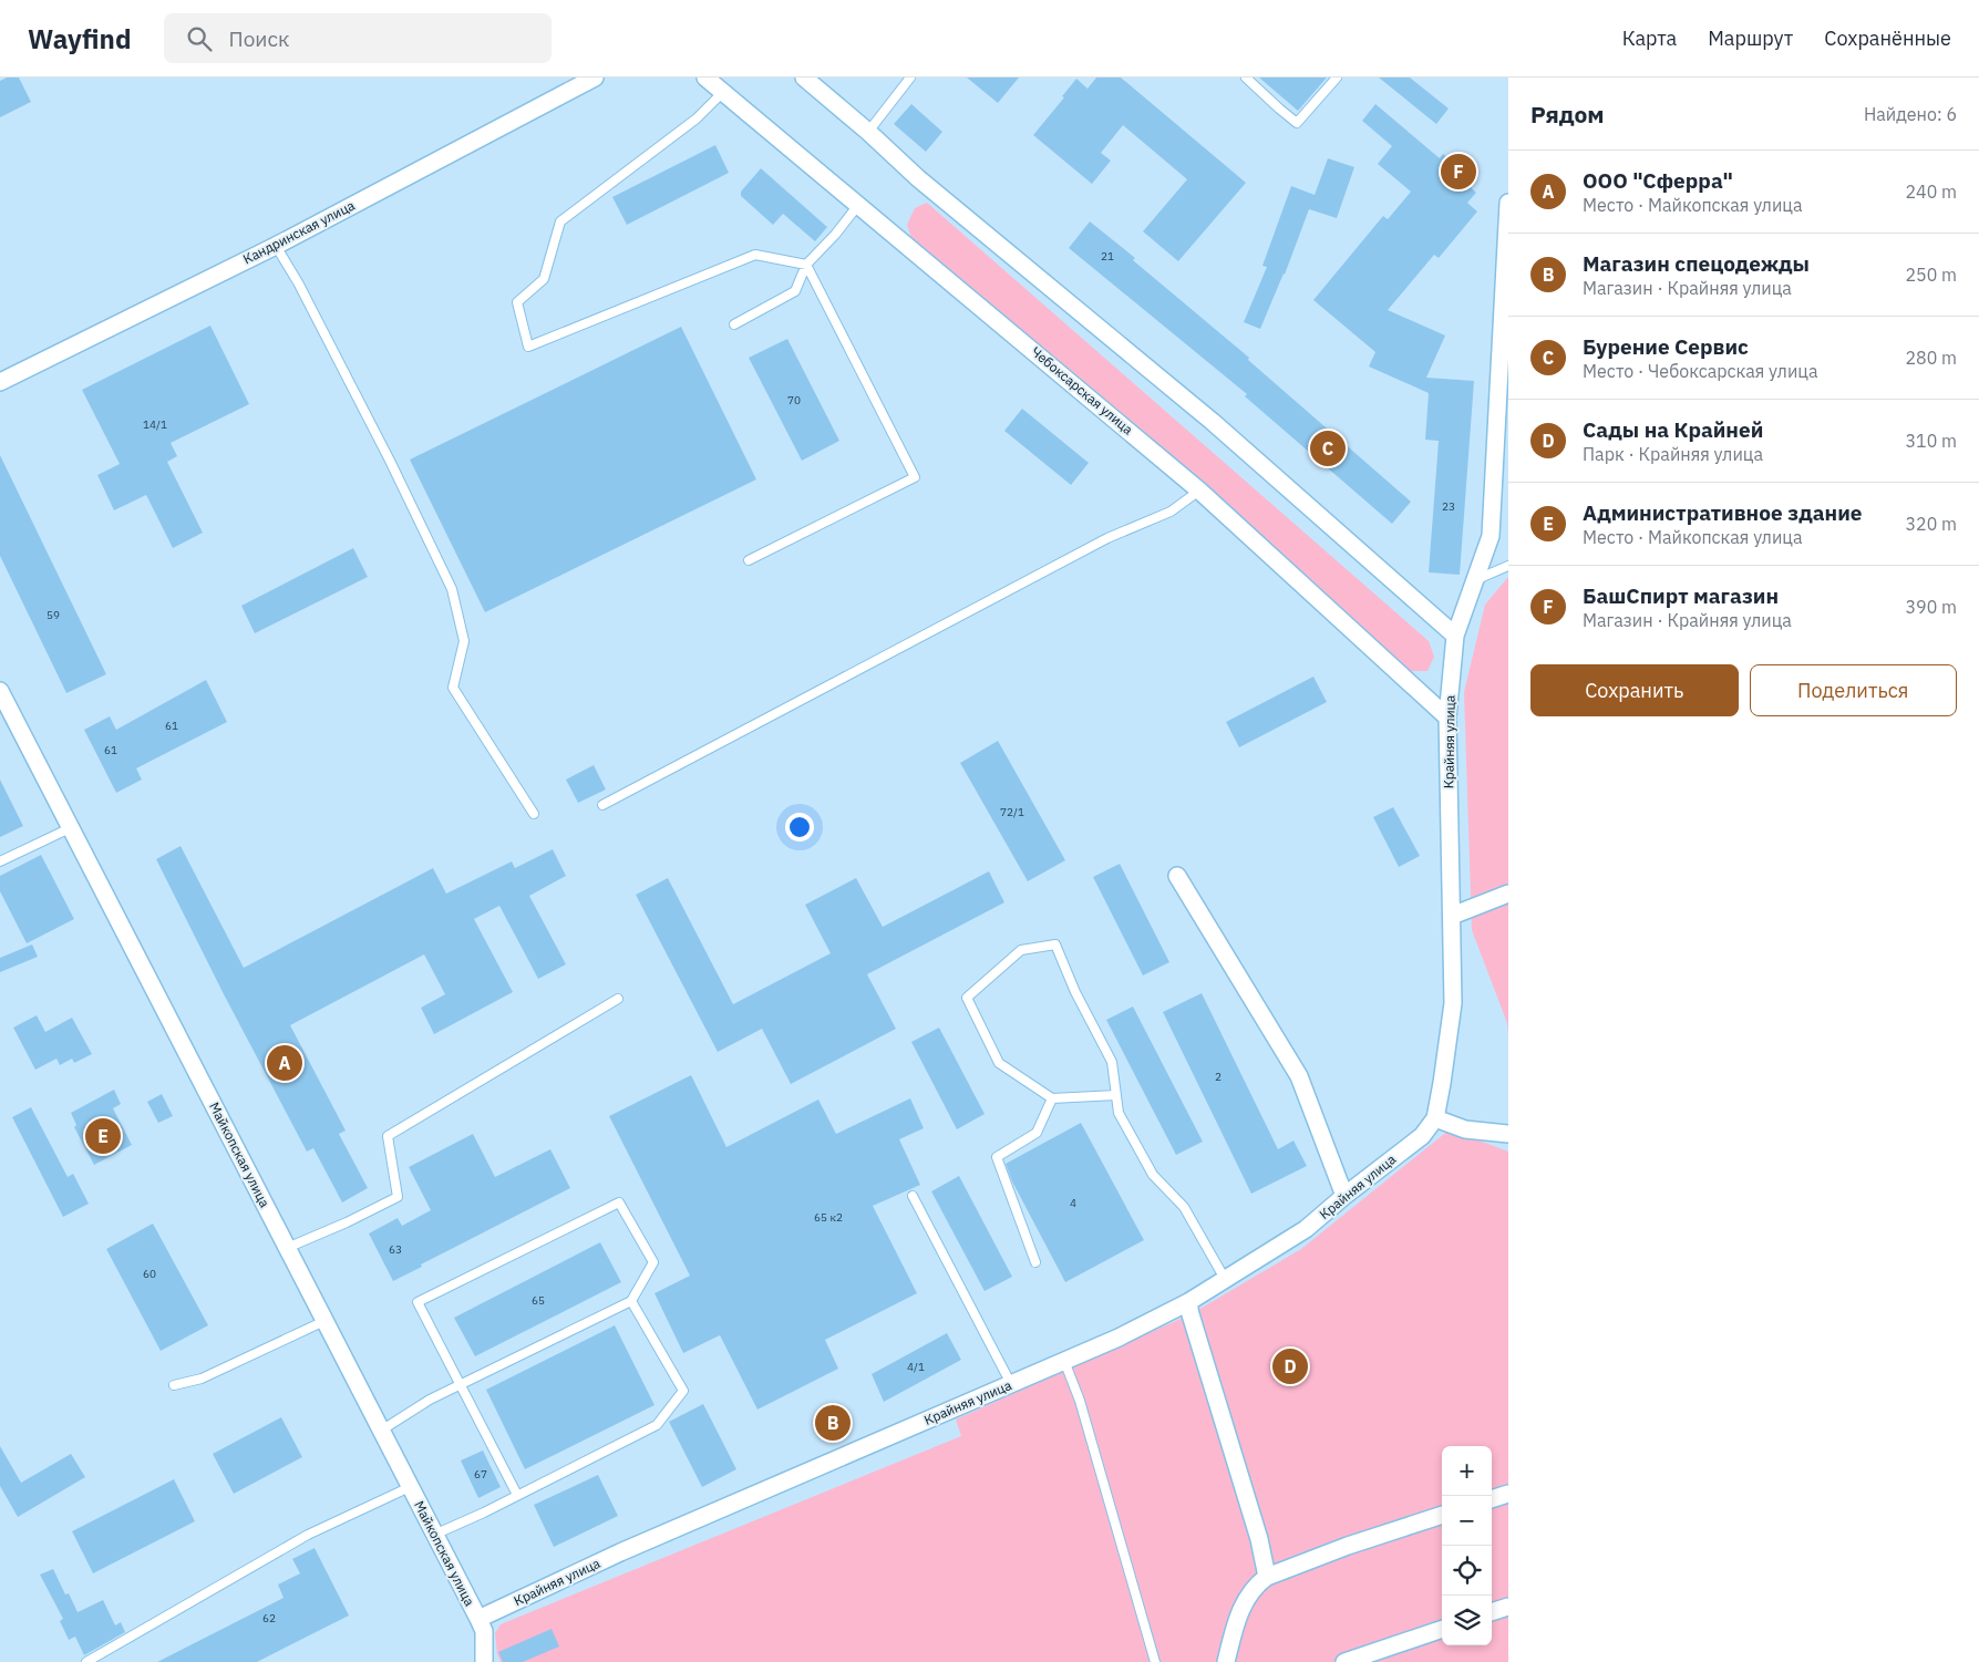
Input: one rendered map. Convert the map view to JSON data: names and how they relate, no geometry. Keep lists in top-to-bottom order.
{
  "streets": {
    "street": [
      "Кандринская улица",
      "Чебоксарская улица",
      "Крайняя улица",
      "Майкопская улица"
    ]
  },
  "crossings": [
    ["Чебоксарская улица", "Крайняя улица"],
    ["Крайняя улица", "Майкопская улица"]
  ],
  "house_numbers": [
    "21",
    "70",
    "14/1",
    "23",
    "59",
    "61",
    "61",
    "72/1",
    "2",
    "4",
    "65 к2",
    "63",
    "60",
    "65",
    "4/1",
    "67",
    "62"
  ],
  "page": {
    "header": "Wayfind",
    "search": "Поиск",
    "nav": ["Карта", "Маршрут", "Сохранённые"],
    "heading": ["Рядом", "Найдено: 6"],
    "list": [
      {
        "mark": "A",
        "name": "ООО \"Сферра\"",
        "note": "Место · Майкопская улица",
        "value": "240 m"
      },
      {
        "mark": "B",
        "name": "Магазин спецодежды",
        "note": "Магазин · Крайняя улица",
        "value": "250 m"
      },
      {
        "mark": "C",
        "name": "Бурение Сервис",
        "note": "Место · Чебоксарская улица",
        "value": "280 m"
      },
      {
        "mark": "D",
        "name": "Сады на Крайней",
        "note": "Парк · Крайняя улица",
        "value": "310 m"
      },
      {
        "mark": "E",
        "name": "Административное здание",
        "note": "Место · Майкопская улица",
        "value": "320 m"
      },
      {
        "mark": "F",
        "name": "БашСпирт магазин",
        "note": "Магазин · Крайняя улица",
        "value": "390 m"
      }
    ],
    "pins": [
      "F",
      "C",
      "A",
      "E",
      "D",
      "B"
    ],
    "buttons": ["Сохранить", "Поделиться"],
    "map_buttons": ["+", "−"]
  }
}
